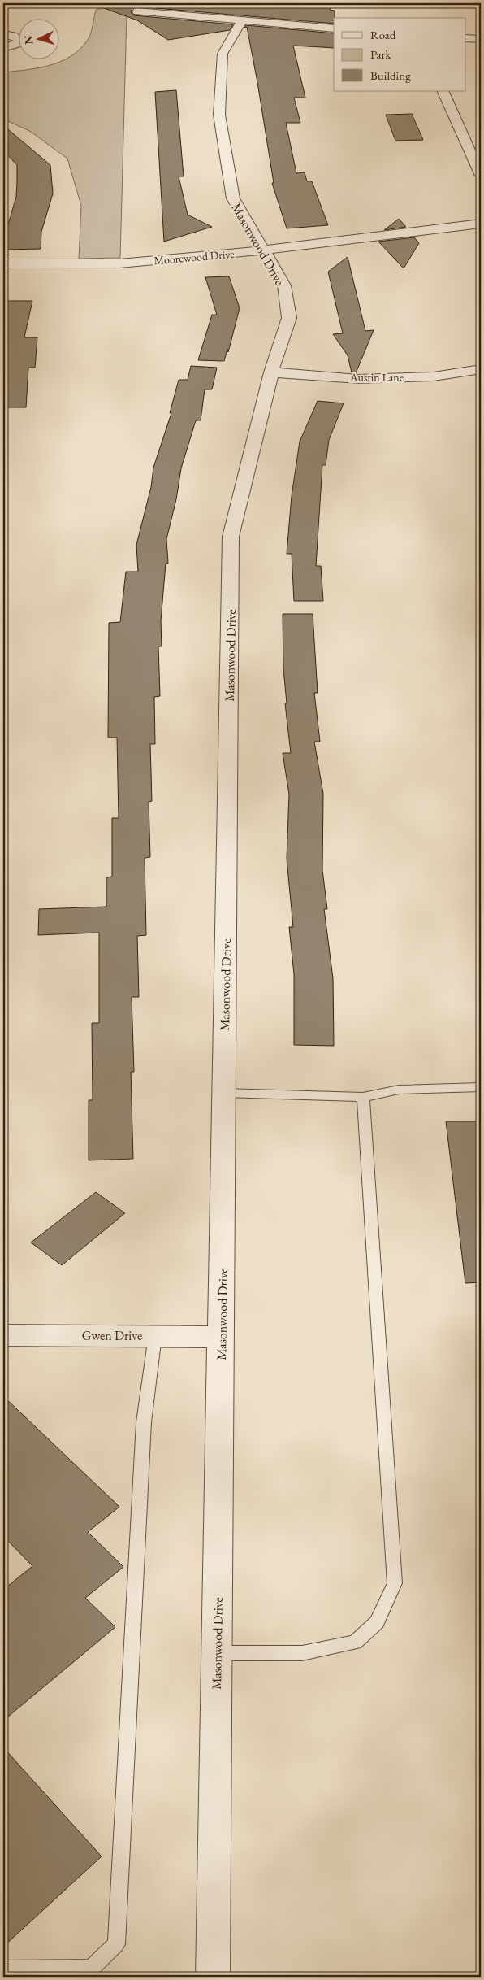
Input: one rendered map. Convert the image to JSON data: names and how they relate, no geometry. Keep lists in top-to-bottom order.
{
  "streets": {
    "street": [
      "Masonwood Drive",
      "Moorewood Drive",
      "Austin Lane",
      "Gwen Drive"
    ]
  },
  "crossings": [
    ["Masonwood Drive", "Moorewood Drive"],
    ["Masonwood Drive", "Austin Lane"],
    ["Masonwood Drive", "Gwen Drive"]
  ],
  "legend": ["Road", "Park", "Building"],
  "north": "left"
}
